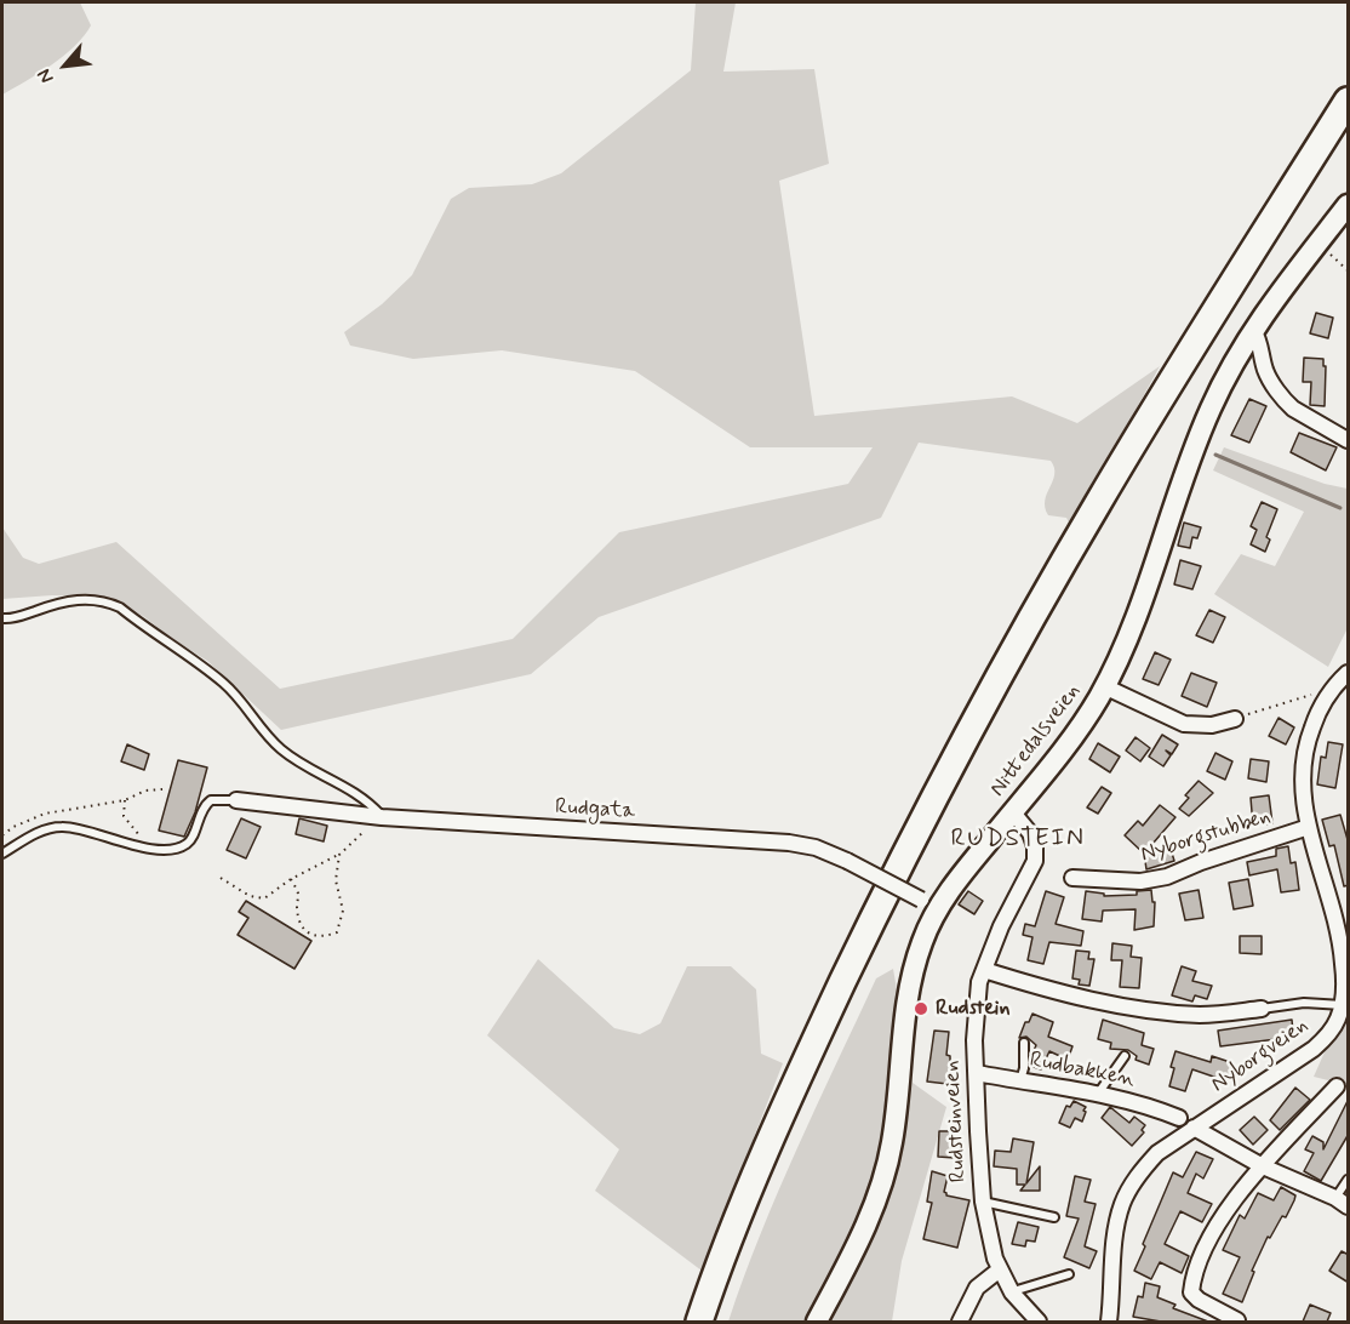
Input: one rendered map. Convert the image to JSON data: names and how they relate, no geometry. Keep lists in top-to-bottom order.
{
  "streets": {
    "main road": ["Nittedalsveien"],
    "street": [
      "Rudgata",
      "Nyborgstubben",
      "Nyborgveien",
      "Rudbakken",
      "Rudsteinveien"
    ]
  },
  "crossings": [
    ["Nittedalsveien", "Rudgata"],
    ["Nittedalsveien", "Rudsteinveien"],
    ["Nyborgstubben", "Nyborgveien"],
    ["Rudbakken", "Rudsteinveien"]
  ],
  "districts": ["RUDSTEIN"],
  "places": ["Rudstein"],
  "north": "bottom left"
}
